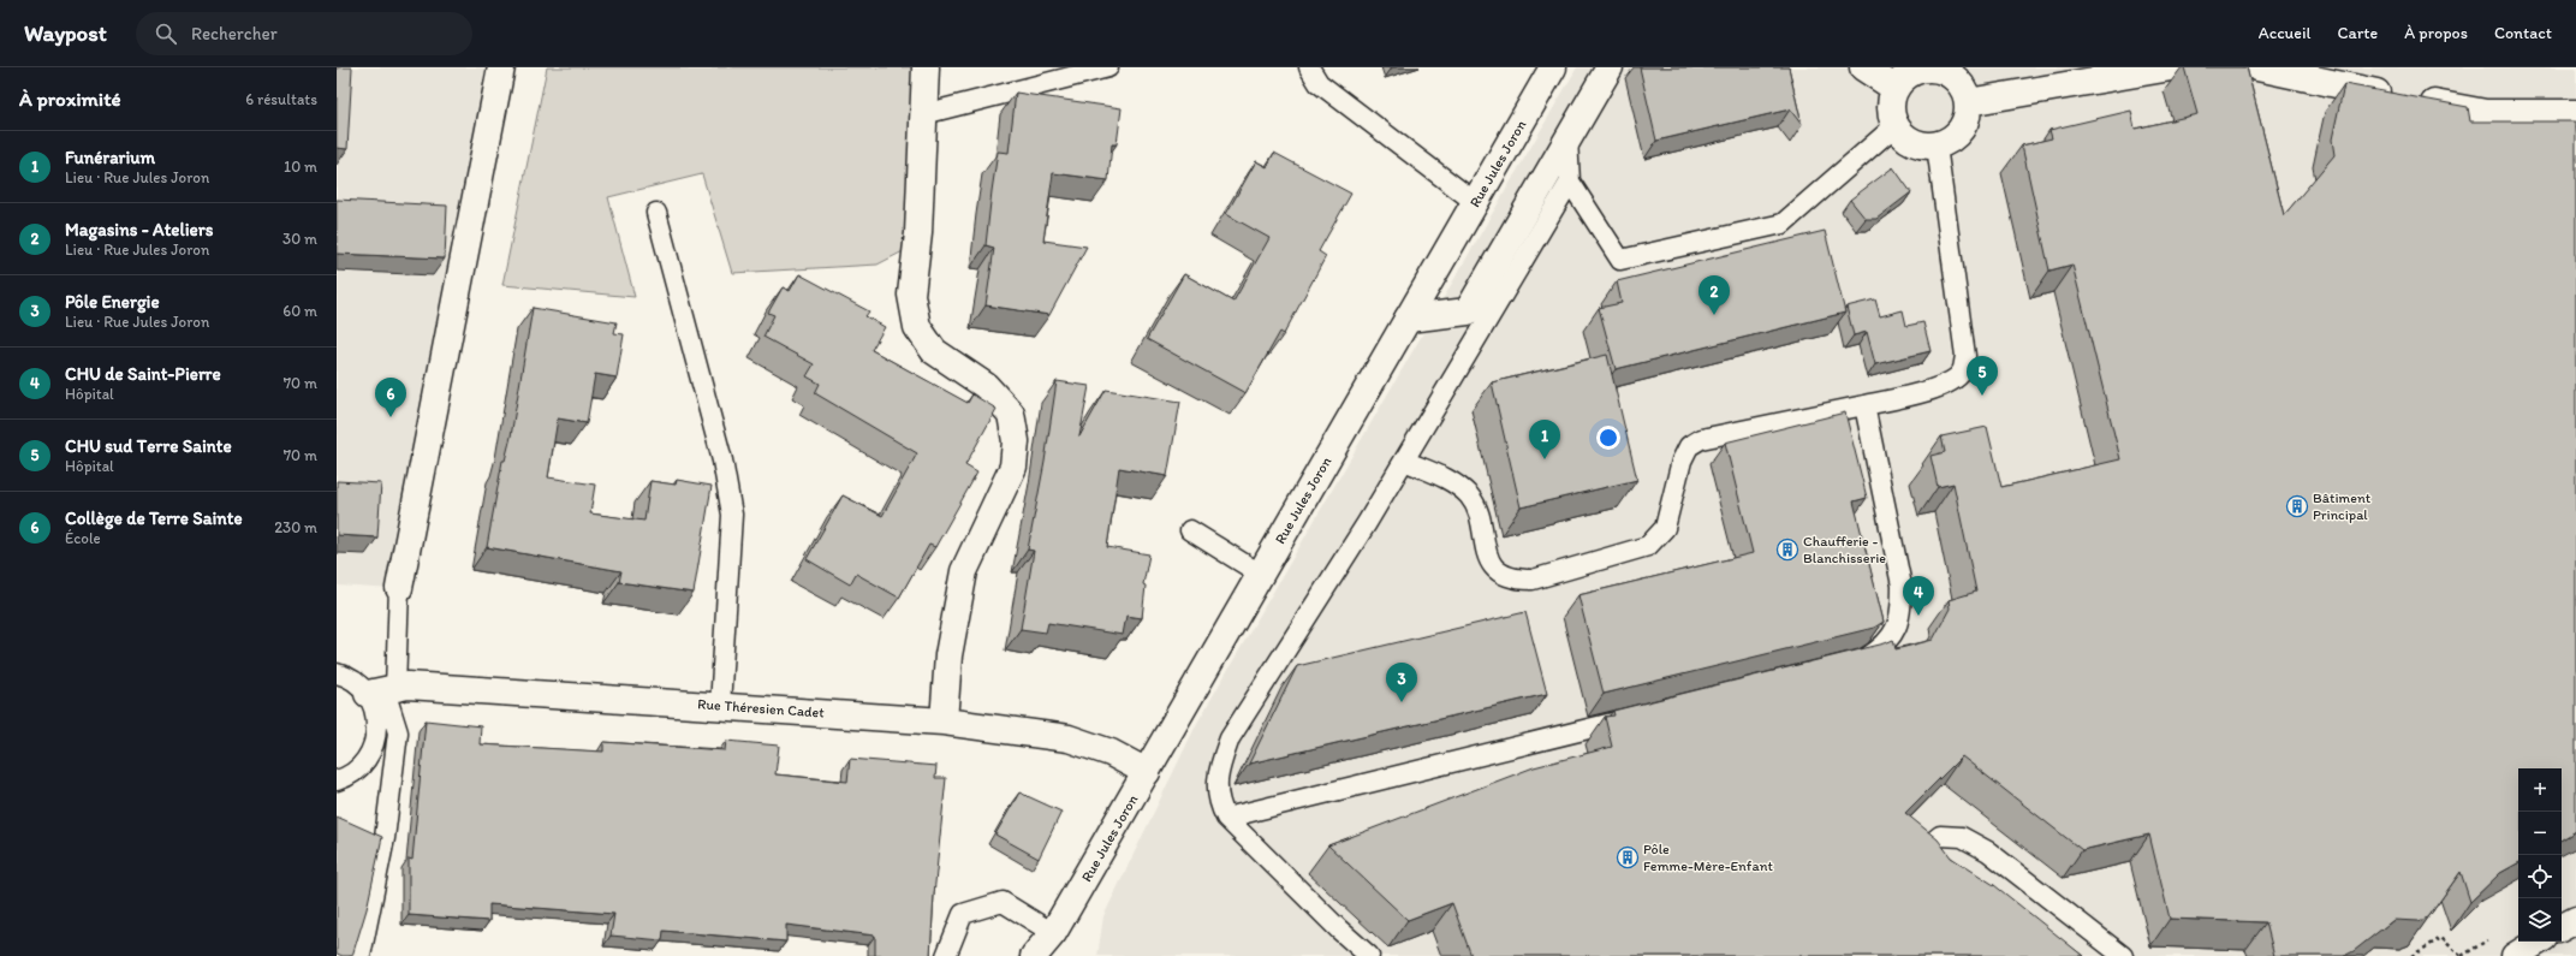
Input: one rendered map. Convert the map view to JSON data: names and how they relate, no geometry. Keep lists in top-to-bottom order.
{
  "streets": {
    "street": ["Rue Jules Joron", "Rue Théresien Cadet"]
  },
  "crossings": [
    ["Rue Jules Joron", "Rue Théresien Cadet"]
  ],
  "places": {
    "building": ["Bâtiment Principal", "Chaufferie - Blanchisserie", "Pôle Femme-Mère-Enfant"]
  },
  "page": {
    "header": "Waypost",
    "search": "Rechercher",
    "nav": [
      "Accueil",
      "Carte",
      "À propos",
      "Contact"
    ],
    "heading": ["À proximité", "6 résultats"],
    "list": [
      {
        "mark": "1",
        "name": "Funérarium",
        "note": "Lieu · Rue Jules Joron",
        "value": "10 m"
      },
      {
        "mark": "2",
        "name": "Magasins - Ateliers",
        "note": "Lieu · Rue Jules Joron",
        "value": "30 m"
      },
      {
        "mark": "3",
        "name": "Pôle Energie",
        "note": "Lieu · Rue Jules Joron",
        "value": "60 m"
      },
      {
        "mark": "4",
        "name": "CHU de Saint-Pierre",
        "note": "Hôpital",
        "value": "70 m"
      },
      {
        "mark": "5",
        "name": "CHU sud Terre Sainte",
        "note": "Hôpital",
        "value": "70 m"
      },
      {
        "mark": "6",
        "name": "Collège de Terre Sainte",
        "note": "École",
        "value": "230 m"
      }
    ],
    "pins": [
      "2",
      "5",
      "6",
      "1",
      "4",
      "3"
    ],
    "map_buttons": ["+", "−"]
  }
}
